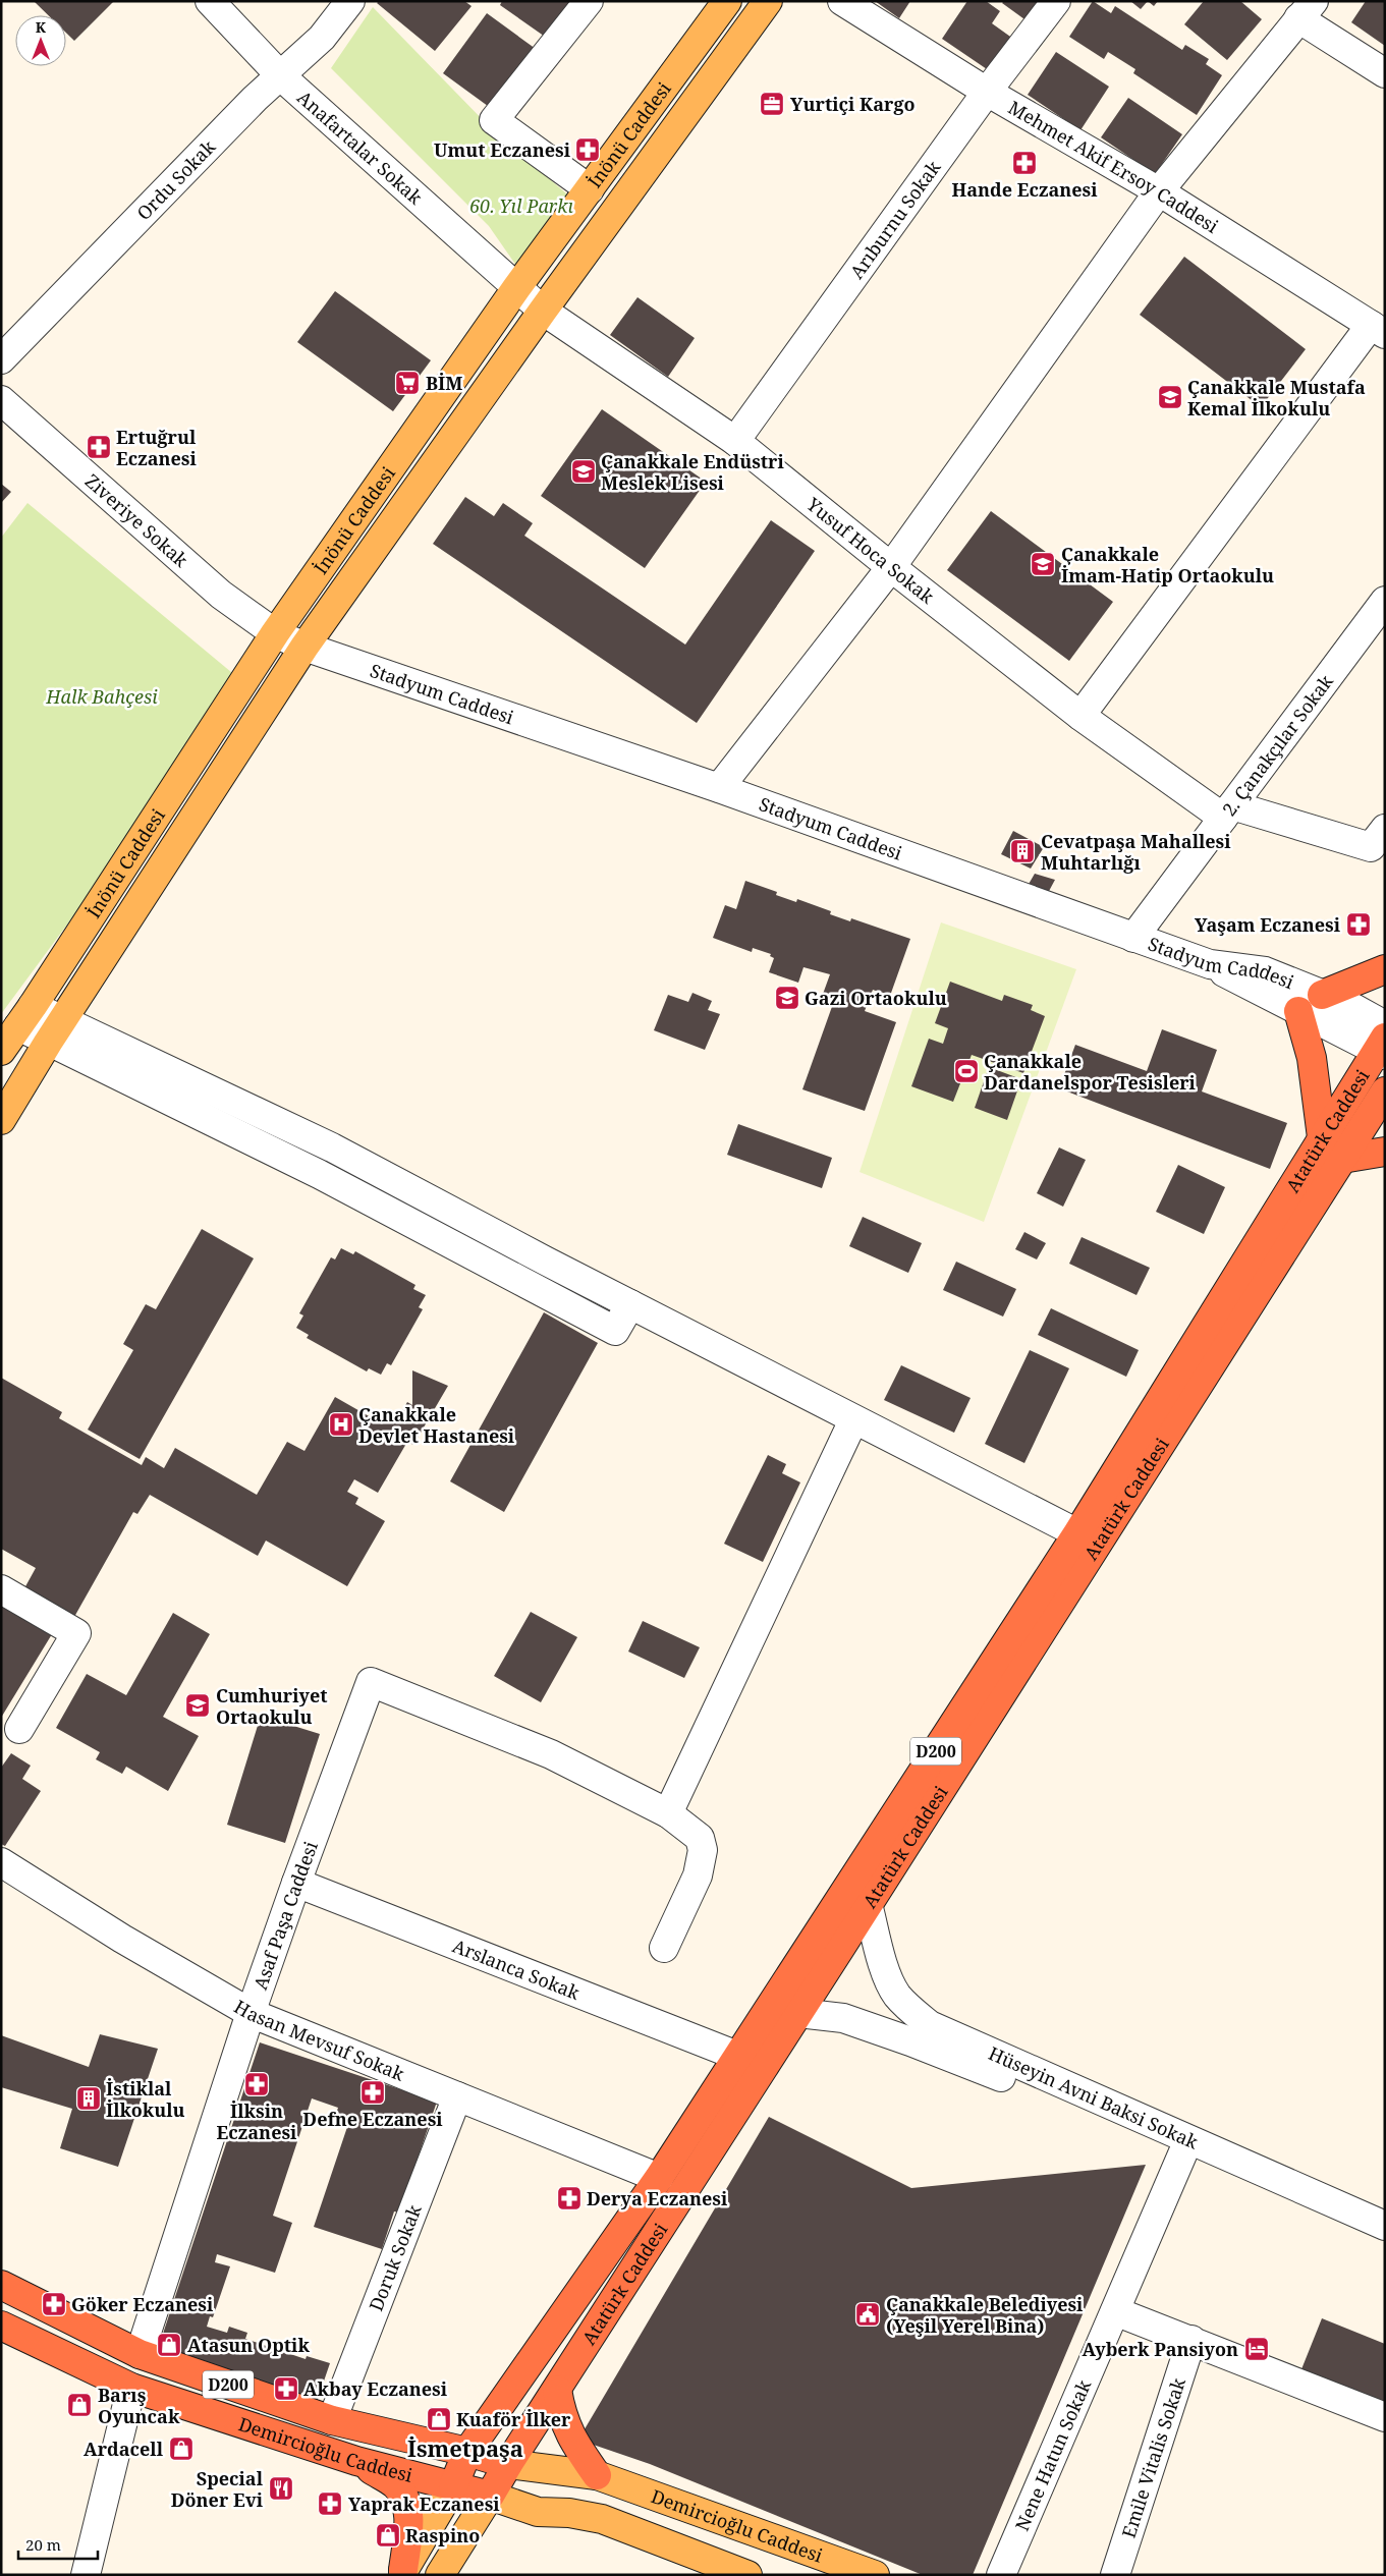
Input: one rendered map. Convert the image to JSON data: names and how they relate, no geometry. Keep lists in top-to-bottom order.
{
  "streets": {
    "highway": ["Atatürk Caddesi", "D200", "Demircioğlu Caddesi"],
    "main road": ["İnönü Caddesi"],
    "street": [
      "Anafartalar Sokak",
      "Mehmet Akif Ersoy Caddesi",
      "Ordu Sokak",
      "Arıburnu Sokak",
      "Ziveriye Sokak",
      "Yusuf Hoca Sokak",
      "Stadyum Caddesi",
      "2. Çanakçılar Sokak",
      "Asaf Paşa Caddesi",
      "Arslanca Sokak",
      "Hasan Mevsuf Sokak",
      "Hüseyin Avni Baksi Sokak",
      "Doruk Sokak",
      "Nene Hatun Sokak",
      "Emile Vitalis Sokak"
    ]
  },
  "crossings": [
    ["İnönü Caddesi", "Anafartalar Sokak"],
    ["İnönü Caddesi", "Ziveriye Sokak"],
    ["İnönü Caddesi", "Yusuf Hoca Sokak"],
    ["İnönü Caddesi", "Stadyum Caddesi"],
    ["Anafartalar Sokak", "Ordu Sokak"],
    ["Anafartalar Sokak", "Yusuf Hoca Sokak"],
    ["Mehmet Akif Ersoy Caddesi", "Arıburnu Sokak"],
    ["Arıburnu Sokak", "Yusuf Hoca Sokak"],
    ["Ziveriye Sokak", "Stadyum Caddesi"],
    ["Yusuf Hoca Sokak", "2. Çanakçılar Sokak"],
    ["Stadyum Caddesi", "2. Çanakçılar Sokak"],
    ["Stadyum Caddesi", "Atatürk Caddesi"],
    ["Atatürk Caddesi", "Arslanca Sokak"],
    ["Atatürk Caddesi", "Hasan Mevsuf Sokak"],
    ["Atatürk Caddesi", "Hüseyin Avni Baksi Sokak"],
    ["Atatürk Caddesi", "Demircioğlu Caddesi"],
    ["Asaf Paşa Caddesi", "Arslanca Sokak"],
    ["Asaf Paşa Caddesi", "Hasan Mevsuf Sokak"],
    ["Asaf Paşa Caddesi", "Demircioğlu Caddesi"],
    ["Hasan Mevsuf Sokak", "Doruk Sokak"],
    ["Hüseyin Avni Baksi Sokak", "Nene Hatun Sokak"],
    ["Doruk Sokak", "Demircioğlu Caddesi"]
  ],
  "districts": ["İsmetpaşa"],
  "parks": ["60. Yıl Parkı", "Halk Bahçesi"],
  "places": {
    "office": ["Yurtiçi Kargo"],
    "pharmacy": [
      "Umut Eczanesi",
      "Hande Eczanesi",
      "Ertuğrul Eczanesi",
      "Yaşam Eczanesi",
      "İlksin Eczanesi",
      "Defne Eczanesi",
      "Derya Eczanesi",
      "Göker Eczanesi",
      "Akbay Eczanesi",
      "Yaprak Eczanesi"
    ],
    "supermarket": ["BİM"],
    "school or university": [
      "Çanakkale Mustafa Kemal İlkokulu",
      "Çanakkale Endüstri Meslek Lisesi",
      "Çanakkale İmam-Hatip Ortaokulu",
      "Gazi Ortaokulu",
      "Cumhuriyet Ortaokulu"
    ],
    "building": ["Cevatpaşa Mahallesi Muhtarlığı", "İstiklal İlkokulu"],
    "sports": ["Çanakkale Dardanelspor Tesisleri"],
    "hospital": ["Çanakkale Devlet Hastanesi"],
    "public building": ["Çanakkale Belediyesi (Yeşil Yerel Bina)"],
    "shop": [
      "Atasun Optik",
      "Barış Oyuncak",
      "Kuaför İlker",
      "Ardacell",
      "Raspino"
    ],
    "hotel": ["Ayberk Pansiyon"],
    "restaurant": ["Special Döner Evi"]
  },
  "scale_bar": "20 m",
  "north": "top"
}
